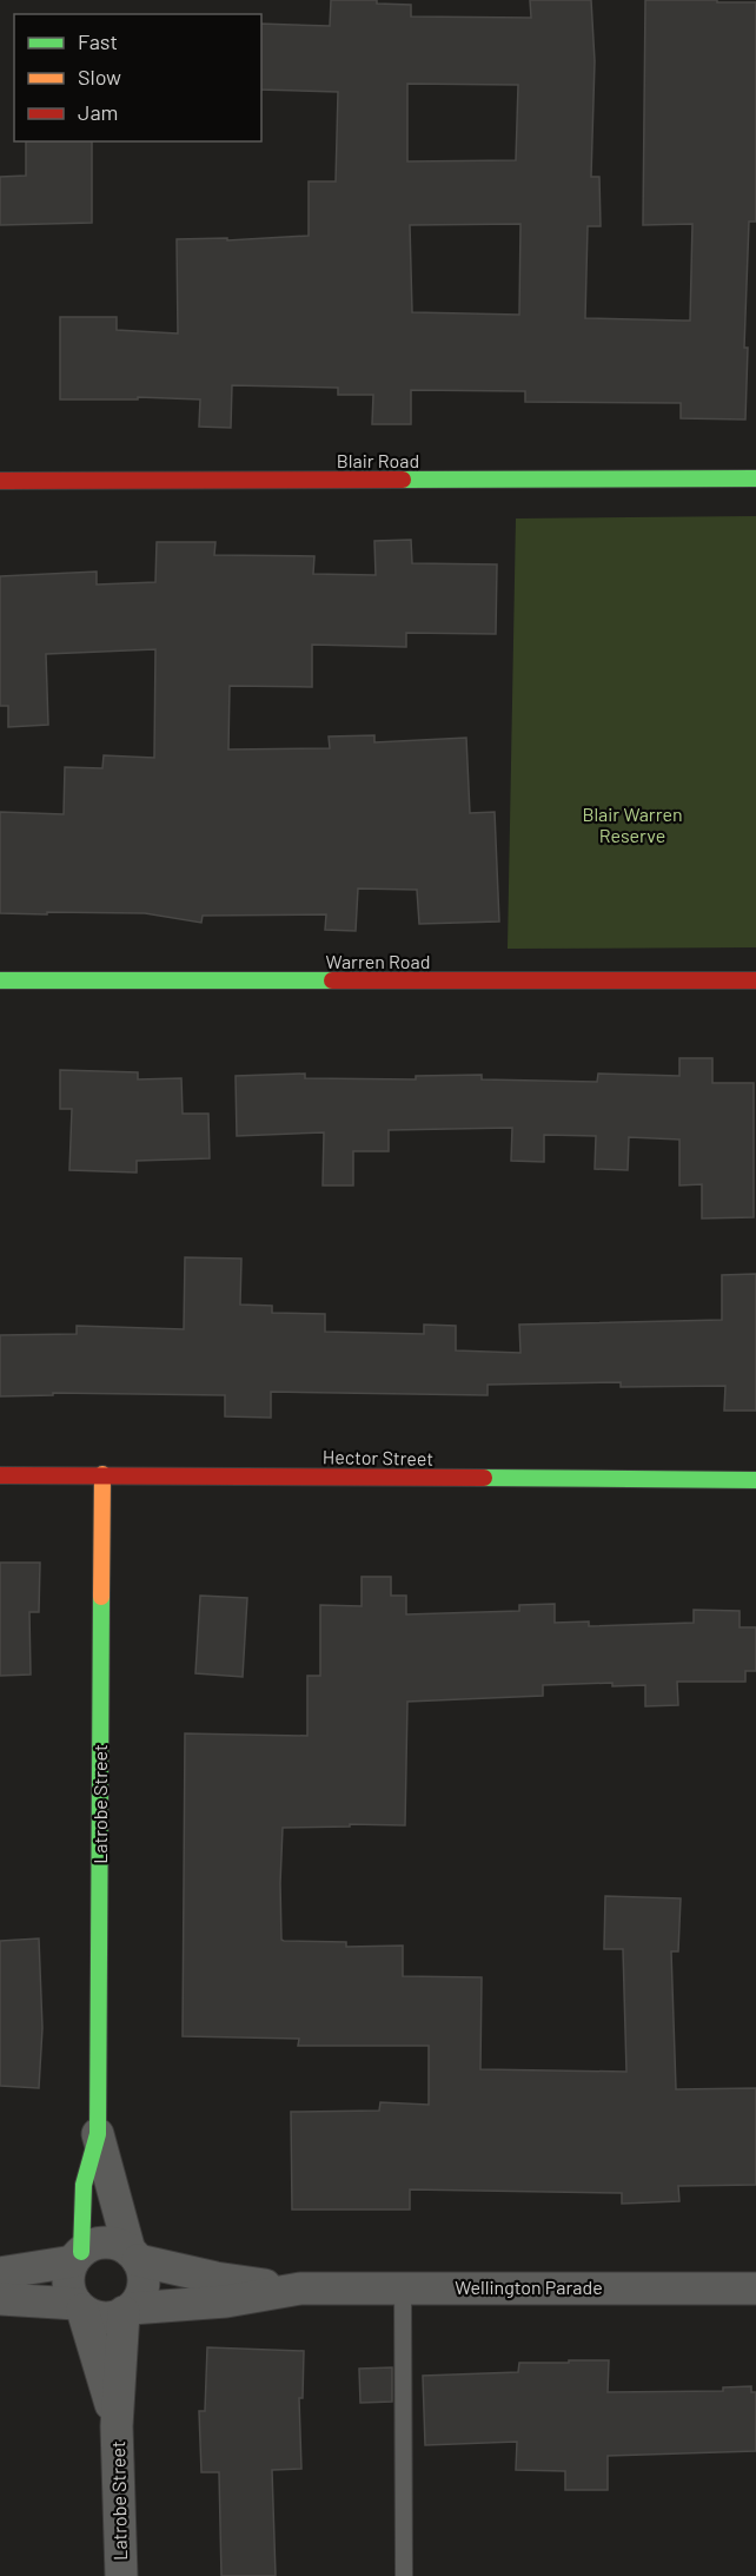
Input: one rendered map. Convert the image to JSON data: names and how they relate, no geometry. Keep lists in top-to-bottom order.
{
  "streets": {
    "street": [
      "Blair Road",
      "Warren Road",
      "Hector Street",
      "Latrobe Street",
      "Wellington Parade"
    ]
  },
  "crossings": [
    ["Hector Street", "Latrobe Street"],
    ["Latrobe Street", "Wellington Parade"]
  ],
  "parks": ["Blair Warren Reserve"],
  "legend": ["Fast", "Slow", "Jam"]
}
